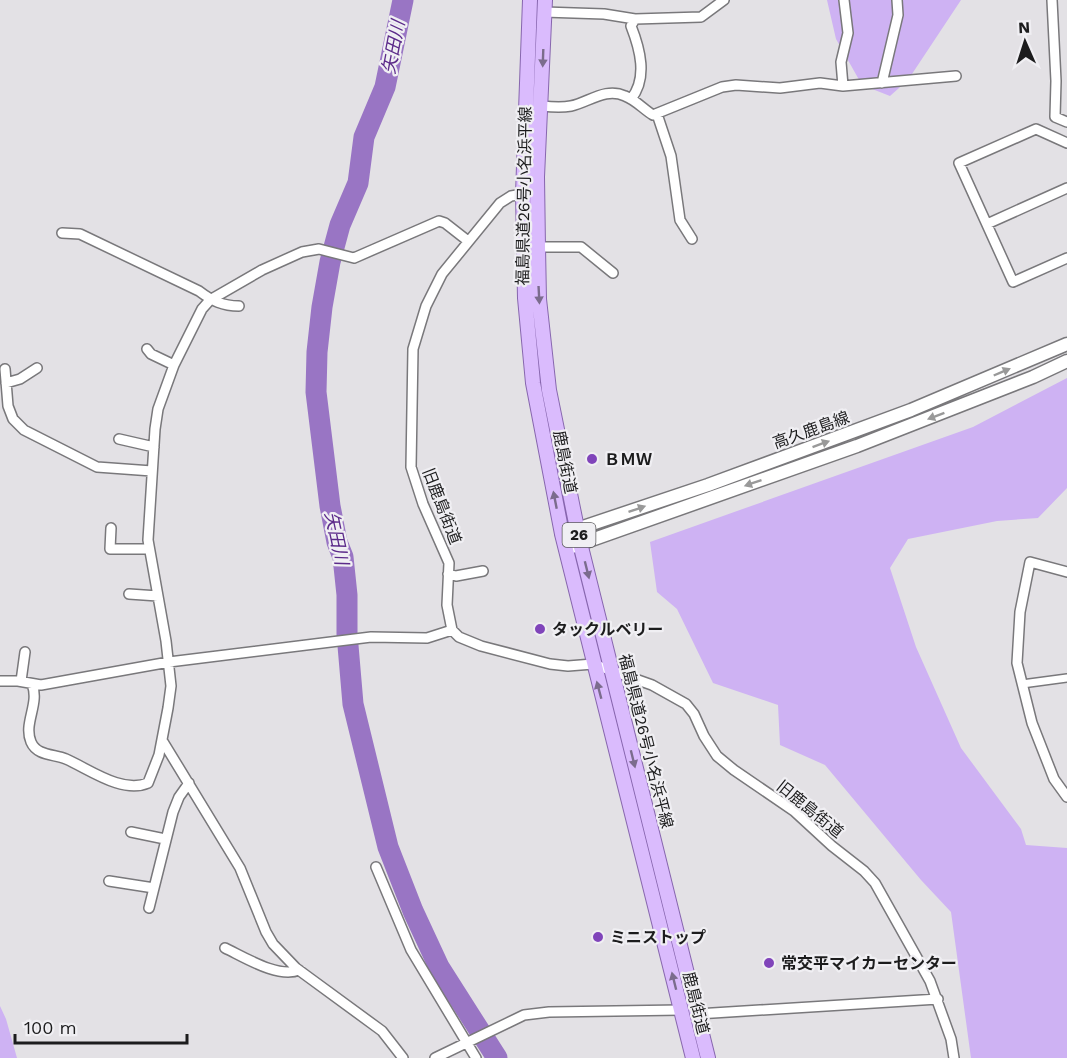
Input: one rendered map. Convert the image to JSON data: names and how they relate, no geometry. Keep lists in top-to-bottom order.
{
  "streets": {
    "main road": [
      "福島県道26号小名浜平線",
      "高久鹿島線",
      "鹿島街道",
      "26"
    ],
    "street": ["旧鹿島街道"]
  },
  "crossings": [
    ["福島県道26号小名浜平線", "高久鹿島線"],
    ["福島県道26号小名浜平線", "旧鹿島街道"],
    ["高久鹿島線", "鹿島街道"],
    ["鹿島街道", "旧鹿島街道"]
  ],
  "one_way": ["福島県道26号小名浜平線", "鹿島街道"],
  "water": ["矢田川"],
  "places": [
    "ＢＭＷ",
    "タックルベリー",
    "ミニストップ",
    "常交平マイカーセンター"
  ],
  "scale_bar": "100 m",
  "north": "top"
}
